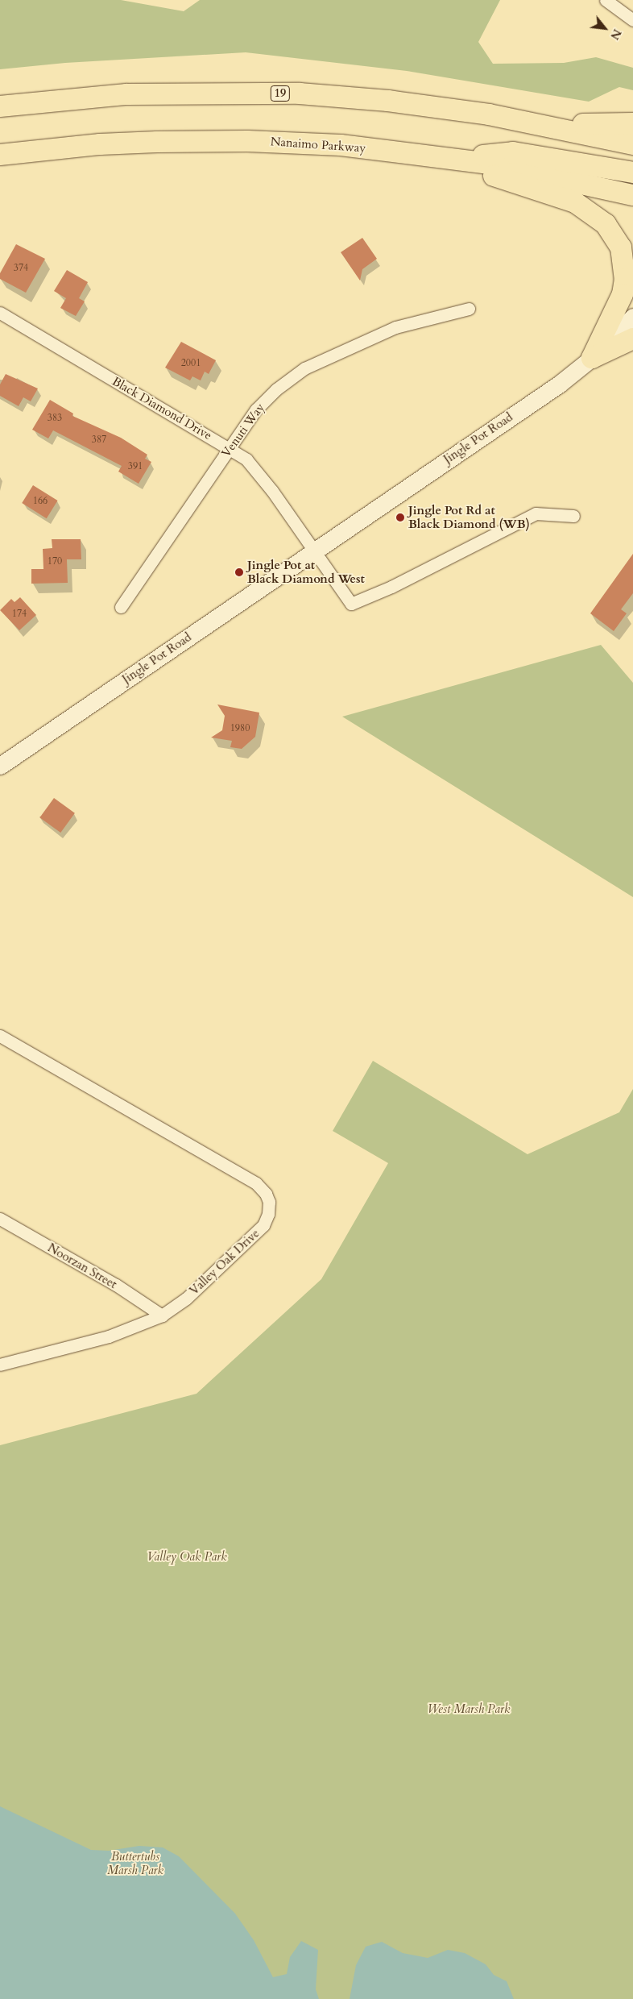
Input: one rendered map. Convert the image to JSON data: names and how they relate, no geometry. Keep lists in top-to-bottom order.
{
  "streets": {
    "highway": ["19", "Nanaimo Parkway"],
    "main road": ["Jingle Pot Road"],
    "street": [
      "Black Diamond Drive",
      "Venuti Way",
      "Valley Oak Drive",
      "Noorzan Street"
    ]
  },
  "crossings": [
    ["Black Diamond Drive", "Venuti Way"],
    ["Black Diamond Drive", "Jingle Pot Road"],
    ["Valley Oak Drive", "Noorzan Street"]
  ],
  "parks": ["Valley Oak Park", "West Marsh Park", "Buttertubs Marsh Park"],
  "places": ["Jingle Pot Rd at Black Diamond (WB)", "Jingle Pot at Black Diamond West"],
  "house_numbers": [
    "374",
    "2001",
    "383",
    "387",
    "391",
    "166",
    "170",
    "174",
    "1980"
  ],
  "north": "bottom right"
}
